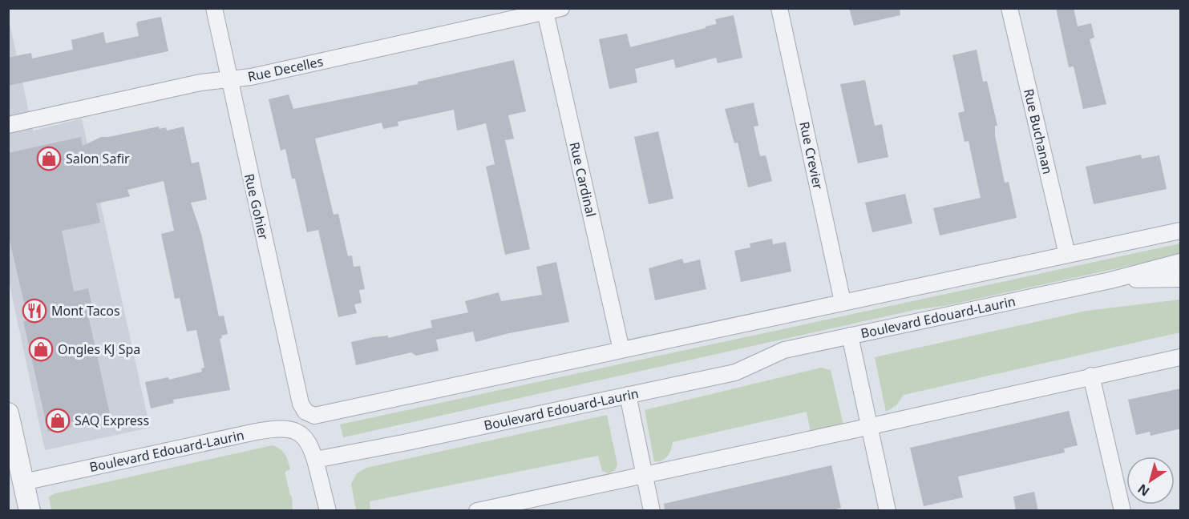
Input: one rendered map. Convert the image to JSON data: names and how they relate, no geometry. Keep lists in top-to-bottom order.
{
  "streets": {
    "street": [
      "Rue Decelles",
      "Rue Buchanan",
      "Rue Crevier",
      "Rue Cardinal",
      "Rue Gohier",
      "Boulevard Edouard-Laurin"
    ]
  },
  "crossings": [
    ["Rue Decelles", "Rue Cardinal"],
    ["Rue Decelles", "Rue Gohier"],
    ["Rue Cardinal", "Rue Gohier"]
  ],
  "places": {
    "shop": ["Salon Safir", "Ongles KJ Spa", "SAQ Express"],
    "restaurant": ["Mont Tacos"]
  },
  "north": "bottom left"
}
